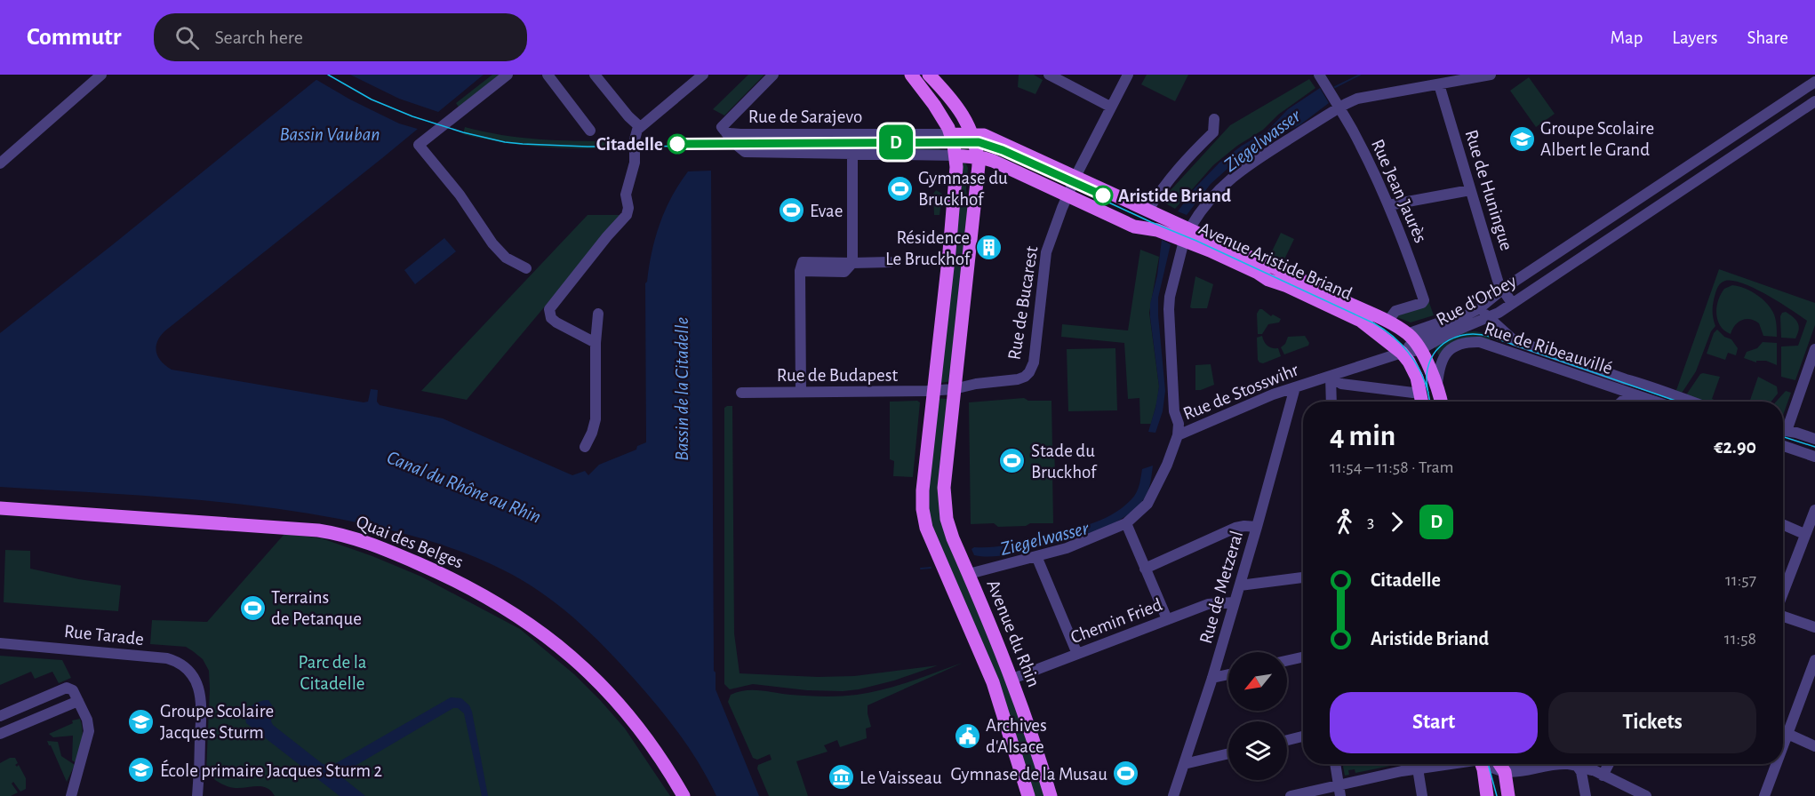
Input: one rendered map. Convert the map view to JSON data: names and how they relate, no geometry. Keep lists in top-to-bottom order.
{
  "streets": {
    "main road": ["Avenue Aristide Briand", "Quai des Belges", "Avenue du Rhin"],
    "street": [
      "Rue de Sarajevo",
      "Rue de Huningue",
      "Rue Jean Jaurès",
      "Rue d'Orbey",
      "Rue de Bucarest",
      "Rue de Ribeauvillé",
      "Rue de Budapest",
      "Rue de Stosswihr",
      "Rue de Metzeral",
      "Chemin Fried",
      "Rue Tarade"
    ]
  },
  "crossings": [
    ["Rue de Sarajevo", "Avenue Aristide Briand"],
    ["Rue de Sarajevo", "Avenue du Rhin"],
    ["Rue de Huningue", "Rue d'Orbey"],
    ["Rue Jean Jaurès", "Avenue Aristide Briand"],
    ["Avenue Aristide Briand", "Rue d'Orbey"],
    ["Avenue Aristide Briand", "Rue de Bucarest"],
    ["Avenue Aristide Briand", "Rue de Stosswihr"],
    ["Avenue Aristide Briand", "Avenue du Rhin"],
    ["Rue d'Orbey", "Rue de Ribeauvillé"],
    ["Rue d'Orbey", "Rue de Stosswihr"],
    ["Rue de Bucarest", "Avenue du Rhin"],
    ["Rue de Budapest", "Avenue du Rhin"],
    ["Rue de Stosswihr", "Rue de Metzeral"],
    ["Rue de Stosswihr", "Avenue du Rhin"],
    ["Rue de Metzeral", "Chemin Fried"],
    ["Chemin Fried", "Avenue du Rhin"]
  ],
  "water": [
    "Bassin Vauban",
    "Ziegelwasser",
    "Bassin de la Citadelle",
    "Canal du Rhône au Rhin"
  ],
  "parks": ["Parc de la Citadelle"],
  "places": {
    "school or university": ["Groupe Scolaire Albert le Grand", "Groupe Scolaire Jacques Sturm", "École primaire Jacques Sturm 2"],
    "other": ["Citadelle", "Aristide Briand"],
    "sports": [
      "Gymnase du Bruckhof",
      "Evae",
      "Stade du Bruckhof",
      "Terrains de Petanque",
      "Gymnase de la Musau"
    ],
    "building": ["Résidence Le Bruckhof"],
    "public building": ["Archives d'Alsace"],
    "museum": ["Le Vaisseau"]
  },
  "lines": ["tram line D"],
  "north": "bottom left",
  "page": {
    "header": "Commutr",
    "search": "Search here",
    "nav": ["Map", "Layers", "Share"],
    "on_map": "D",
    "heading": ["4 min", "11:54 – 11:58 · Tram", "€2.90"],
    "legs": ["3", "D"],
    "list": [
      {
        "name": "Citadelle",
        "value": "11:57"
      },
      {
        "name": "Aristide Briand",
        "value": "11:58"
      }
    ],
    "buttons": ["Start", "Tickets"]
  }
}
